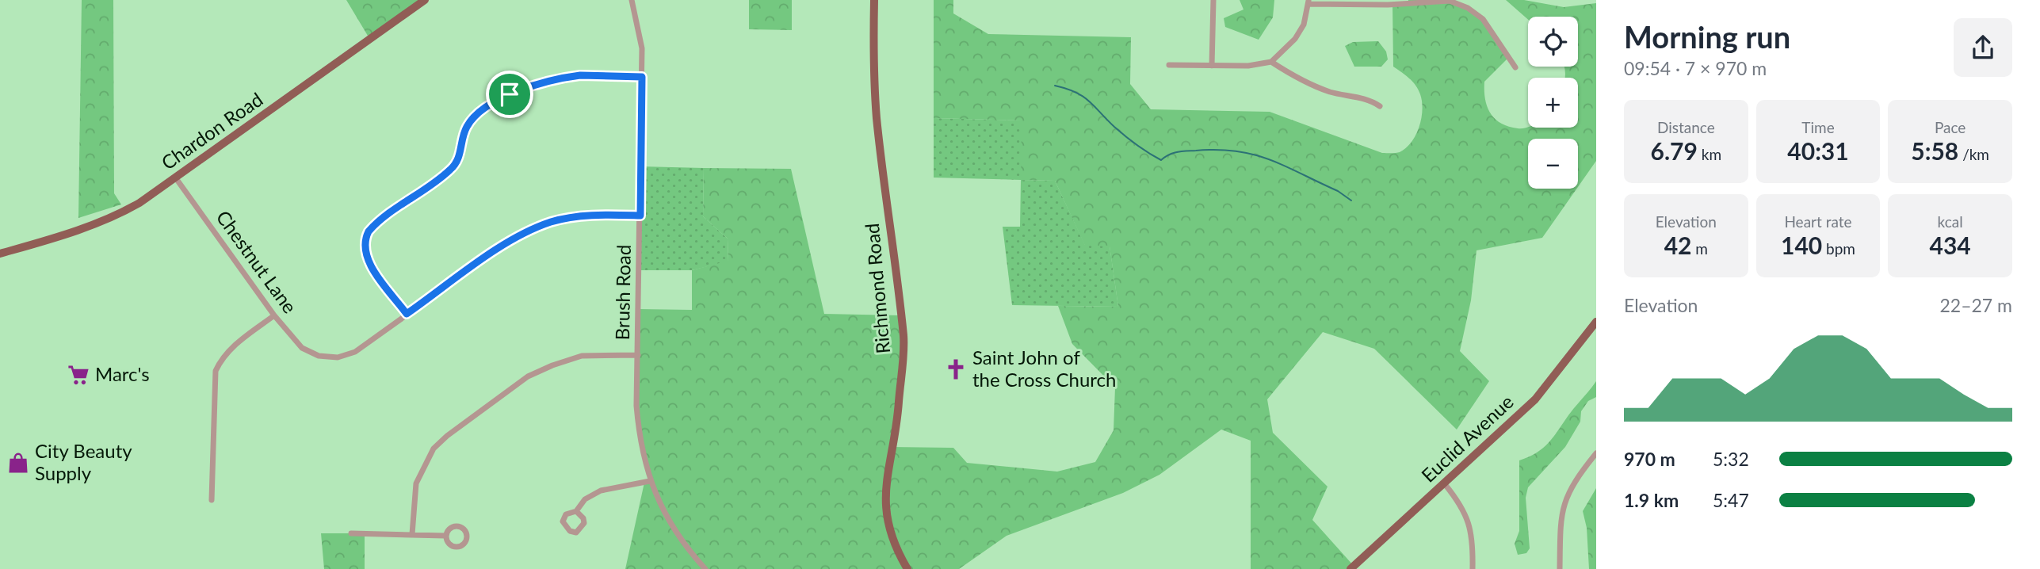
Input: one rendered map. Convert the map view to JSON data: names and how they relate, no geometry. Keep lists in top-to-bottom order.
{
  "streets": {
    "main road": ["Chardon Road", "Richmond Road", "Euclid Avenue"],
    "street": ["Chestnut Lane", "Brush Road"]
  },
  "crossings": [
    ["Chardon Road", "Chestnut Lane"]
  ],
  "places": {
    "church": ["Saint John of the Cross Church"],
    "supermarket": ["Marc's"],
    "shop": ["City Beauty Supply"]
  },
  "page": {
    "heading": ["Morning run", "09:54 · 7 × 970 m"],
    "map_buttons": ["+", "−"],
    "stats": [
      ["Distance", "6.79 km"],
      ["Time", "40:31"],
      ["Pace", "5:58 /km"],
      ["Elevation", "42 m"],
      ["Heart rate", "140 bpm"],
      ["kcal", "434"]
    ],
    "chart": ["Elevation", "22–27 m"],
    "list": [
      {
        "name": "970 m",
        "note": "5:32"
      },
      {
        "name": "1.9 km",
        "note": "5:47"
      }
    ]
  }
}
